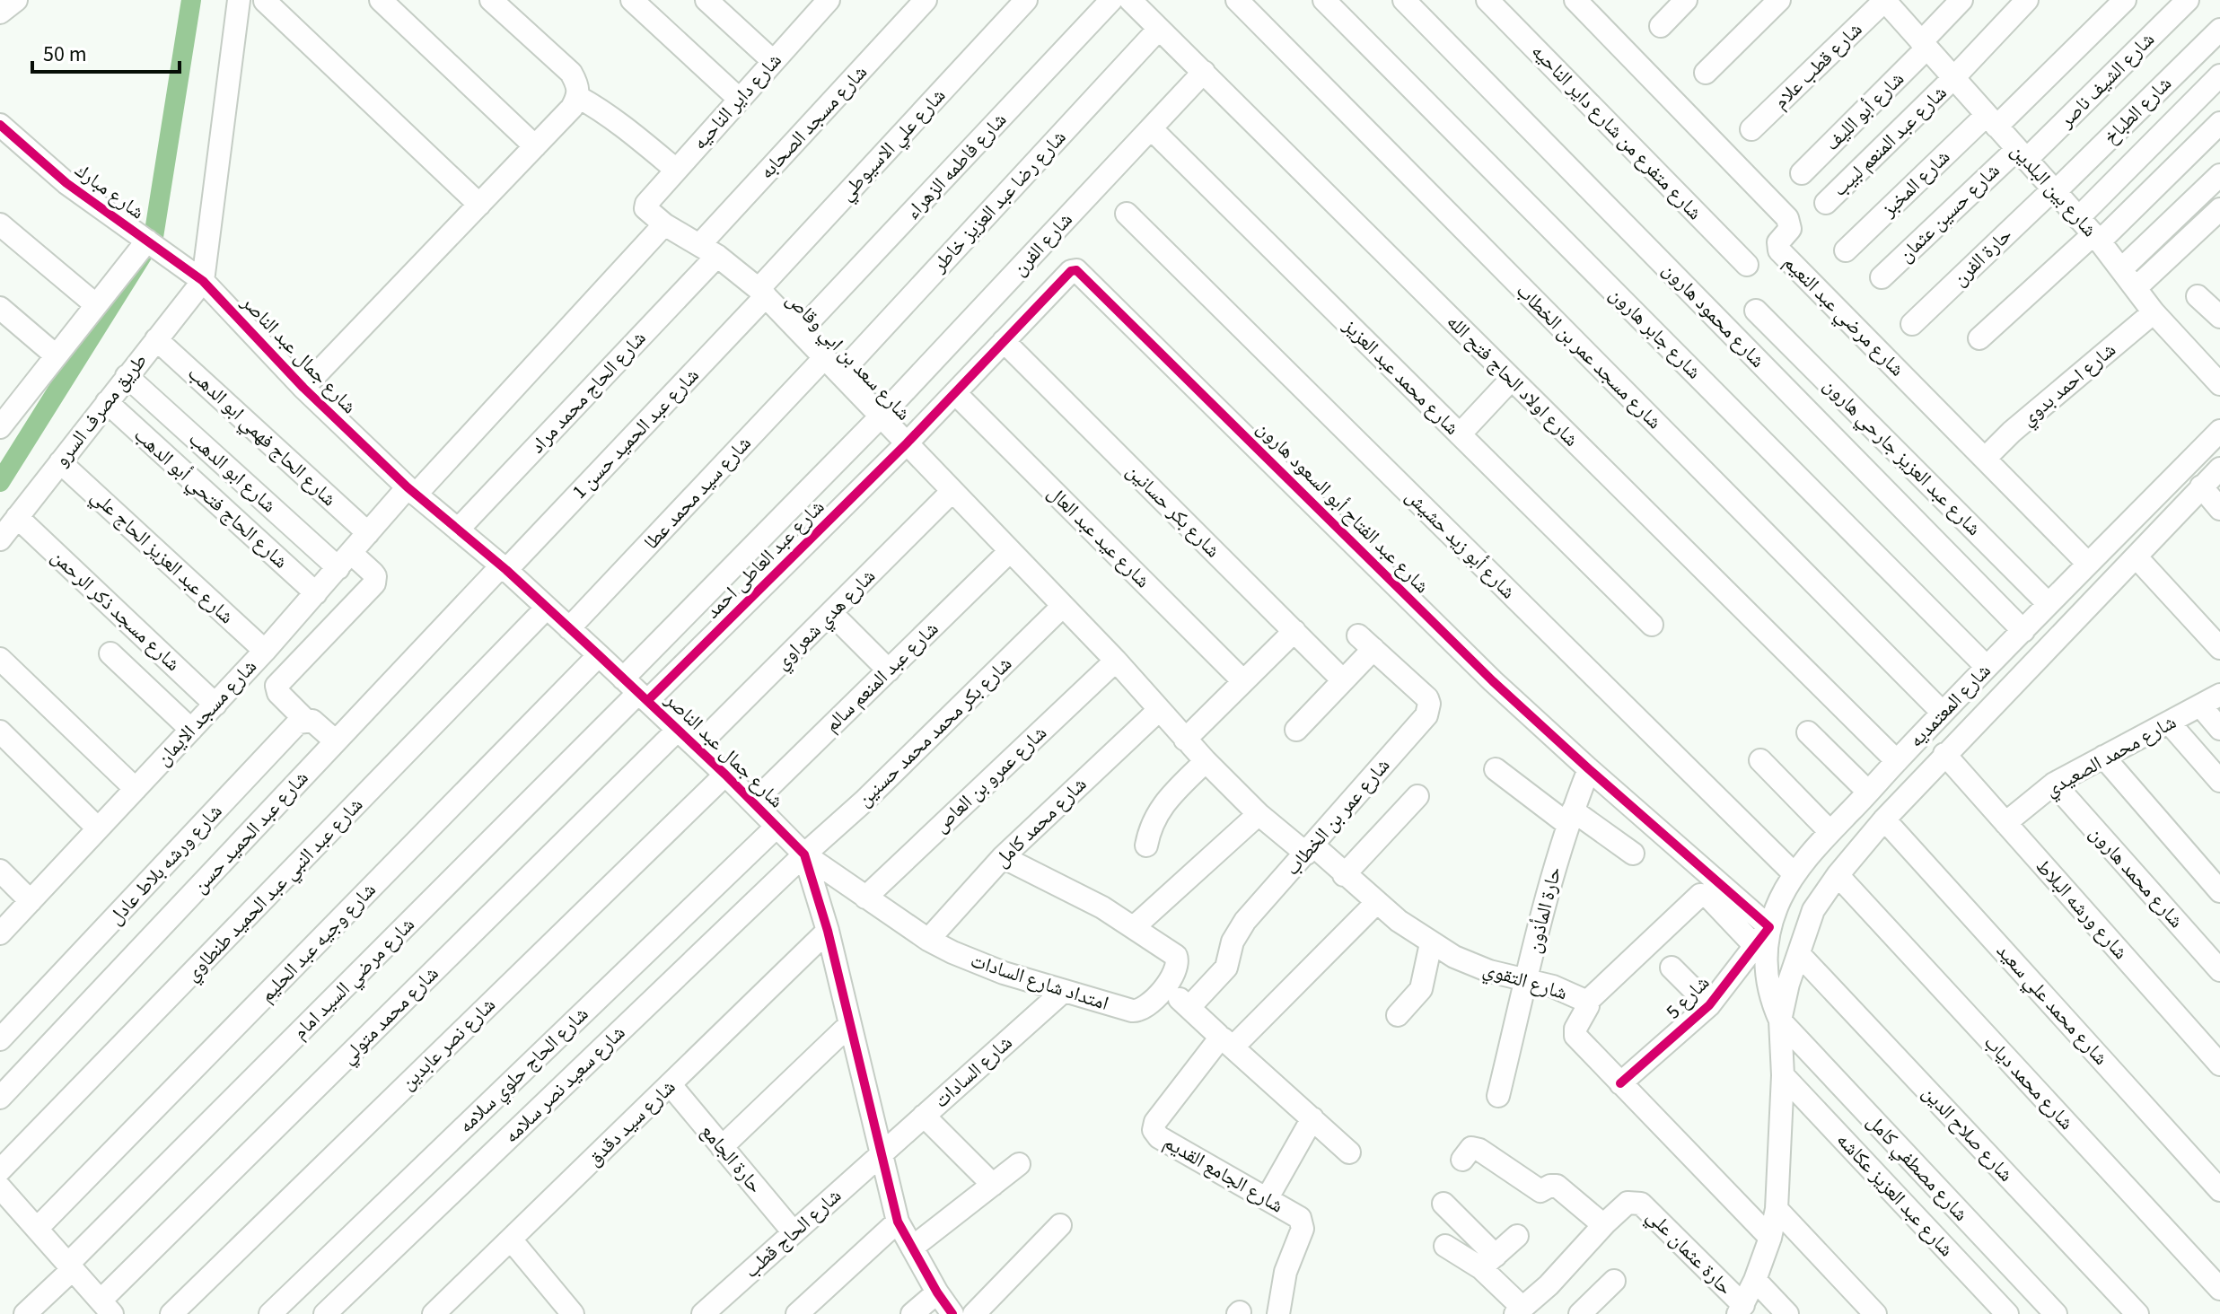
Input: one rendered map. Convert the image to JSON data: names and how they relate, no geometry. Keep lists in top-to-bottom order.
{
  "streets": {
    "street": [
      "شارع قطب علام",
      "شارع الشيف ناصر",
      "شارع داير الناحيه",
      "شارع الطباخ",
      "شارع أبو الليف",
      "شارع مسجد الصحابه",
      "شارع متفرع من شارع داير الناحيه",
      "شارع عبد المنعم لبيب",
      "شارع علي الاسيوطي",
      "شارع فاطمه الزهراء",
      "شارع المخبز",
      "شارع بين البلدين",
      "شارع مبارك",
      "شارع رضا عبد العزيز خاطر",
      "شارع حسين عثمان",
      "شارع الفرن",
      "حارة الفرن",
      "شارع محمود هارون",
      "شارع مرضي عبد النعيم",
      "شارع جابر هارون",
      "شارع جمال عبد الناصر",
      "شارع سعد بن ابي وقاص",
      "شارع مسجد عمر بن الخطاب",
      "شارع محمد عبد العزيز",
      "شارع اولاد الحاج فتح الله",
      "شارع احمد بدوي",
      "شارع الحاج محمد مراد",
      "طريق مصرف السرو",
      "شارع عبد الحميد حسن 1",
      "شارع الحاج فهمي ابو الدهب",
      "شارع عبد العزيز جارحي هارون",
      "شارع ابو الدهب",
      "شارع سيد محمد عطا",
      "شارع الحاج فتحي أبو الدهب",
      "شارع عبد الفتاح أبو السعود هارون",
      "شارع بكر حسانين",
      "شارع عيد عبد العال",
      "شارع أبو زيد حشيش",
      "شارع عبد العزيز الحاج علي",
      "شارع عبد العاطى احمد",
      "شارع مسجد ذكر الرحمن",
      "شارع هدي شعراوي",
      "شارع عبد المنعم سالم",
      "شارع المعتمديه",
      "شارع مسجد الايمان",
      "شارع بكر محمد محمد حسنين",
      "شارع محمد الصعيدي",
      "شارع عمرو بن العاص",
      "شارع عمر بن الخطاب",
      "شارع محمد كامل",
      "شارع عبد الحميد حسن",
      "شارع ورشه بلاط عادل",
      "شارع محمد هارون",
      "شارع عبد النبي عبد الحميد طنطاوي",
      "شارع ورشه البلاط",
      "حارة المأذون",
      "شارع وجيه عبد الحليم",
      "شارع مرضي السيد امام",
      "شارع التقوي",
      "امتداد شارع السادات",
      "شارع 5",
      "شارع محمد علي سعيد",
      "شارع محمد متولي",
      "شارع نصر عابدين",
      "شارع الحاج حلوي سلامه",
      "شارع السادات",
      "شارع محمد دياب",
      "شارع سعيد نصر سلامه",
      "شارع سيد دقدق",
      "شارع صلاح الدين",
      "حارة الجامع",
      "شارع مصطفي كامل",
      "شارع الجامع القديم",
      "شارع عبد العزيز عكاشه",
      "شارع الحاج قطب",
      "حارة عثمان علي"
    ]
  },
  "crossings": [
    ["شارع قطب علام", "شارع بين البلدين"],
    ["شارع الشيف ناصر", "شارع بين البلدين"],
    ["شارع الشيف ناصر", "شارع حسين عثمان"],
    ["شارع داير الناحيه", "شارع سعد بن ابي وقاص"],
    ["شارع الطباخ", "شارع بين البلدين"],
    ["شارع الطباخ", "حارة الفرن"],
    ["شارع أبو الليف", "شارع بين البلدين"],
    ["شارع مسجد الصحابه", "شارع سعد بن ابي وقاص"],
    ["شارع مسجد الصحابه", "شارع الحاج محمد مراد"],
    ["شارع عبد المنعم لبيب", "شارع بين البلدين"],
    ["شارع علي الاسيوطي", "شارع سعد بن ابي وقاص"],
    ["شارع علي الاسيوطي", "شارع عبد الحميد حسن 1"],
    ["شارع فاطمه الزهراء", "شارع سعد بن ابي وقاص"],
    ["شارع المخبز", "شارع بين البلدين"],
    ["شارع بين البلدين", "شارع حسين عثمان"],
    ["شارع بين البلدين", "حارة الفرن"],
    ["شارع بين البلدين", "شارع احمد بدوي"],
    ["شارع مبارك", "شارع جمال عبد الناصر"],
    ["شارع مبارك", "طريق مصرف السرو"],
    ["شارع رضا عبد العزيز خاطر", "شارع سعد بن ابي وقاص"],
    ["شارع رضا عبد العزيز خاطر", "شارع اولاد الحاج فتح الله"],
    ["شارع الفرن", "شارع جمال عبد الناصر"],
    ["شارع الفرن", "شارع سعد بن ابي وقاص"],
    ["شارع الفرن", "شارع محمد عبد العزيز"],
    ["شارع الفرن", "شارع اولاد الحاج فتح الله"],
    ["شارع الفرن", "شارع عبد العاطى احمد"],
    ["شارع الفرن", "شارع مرضي السيد امام"],
    ["شارع محمود هارون", "شارع المعتمديه"],
    ["شارع مرضي عبد النعيم", "شارع احمد بدوي"],
    ["شارع مرضي عبد النعيم", "شارع المعتمديه"],
    ["شارع جابر هارون", "شارع المعتمديه"],
    ["شارع جمال عبد الناصر", "شارع الحاج محمد مراد"],
    ["شارع جمال عبد الناصر", "طريق مصرف السرو"],
    ["شارع جمال عبد الناصر", "شارع عبد الحميد حسن 1"],
    ["شارع جمال عبد الناصر", "شارع سيد محمد عطا"],
    ["شارع جمال عبد الناصر", "شارع عبد العاطى احمد"],
    ["شارع جمال عبد الناصر", "شارع هدي شعراوي"],
    ["شارع جمال عبد الناصر", "شارع عبد المنعم سالم"],
    ["شارع جمال عبد الناصر", "شارع مسجد الايمان"],
    ["شارع جمال عبد الناصر", "شارع بكر محمد محمد حسنين"],
    ["شارع جمال عبد الناصر", "شارع عبد الحميد حسن"],
    ["شارع جمال عبد الناصر", "شارع عبد النبي عبد الحميد طنطاوي"],
    ["شارع جمال عبد الناصر", "شارع وجيه عبد الحليم"],
    ["شارع جمال عبد الناصر", "شارع مرضي السيد امام"],
    ["شارع جمال عبد الناصر", "امتداد شارع السادات"],
    ["شارع جمال عبد الناصر", "شارع محمد متولي"],
    ["شارع جمال عبد الناصر", "شارع نصر عابدين"],
    ["شارع جمال عبد الناصر", "شارع الحاج حلوي سلامه"],
    ["شارع جمال عبد الناصر", "شارع السادات"],
    ["شارع جمال عبد الناصر", "شارع سعيد نصر سلامه"],
    ["شارع جمال عبد الناصر", "شارع سيد دقدق"],
    ["شارع جمال عبد الناصر", "شارع الحاج قطب"],
    ["شارع سعد بن ابي وقاص", "شارع الحاج محمد مراد"],
    ["شارع سعد بن ابي وقاص", "شارع عبد الحميد حسن 1"],
    ["شارع سعد بن ابي وقاص", "شارع سيد محمد عطا"],
    ["شارع سعد بن ابي وقاص", "شارع عبد الفتاح أبو السعود هارون"],
    ["شارع سعد بن ابي وقاص", "شارع عبد العاطى احمد"],
    ["شارع سعد بن ابي وقاص", "شارع هدي شعراوي"],
    ["شارع سعد بن ابي وقاص", "شارع عبد المنعم سالم"],
    ["شارع سعد بن ابي وقاص", "شارع مسجد الايمان"],
    ["شارع سعد بن ابي وقاص", "شارع بكر محمد محمد حسنين"],
    ["شارع سعد بن ابي وقاص", "شارع عمرو بن العاص"],
    ["شارع سعد بن ابي وقاص", "شارع محمد كامل"],
    ["شارع سعد بن ابي وقاص", "شارع التقوي"],
    ["شارع مسجد عمر بن الخطاب", "شارع المعتمديه"],
    ["شارع اولاد الحاج فتح الله", "شارع المعتمديه"],
    ["طريق مصرف السرو", "شارع الحاج فهمي ابو الدهب"],
    ["طريق مصرف السرو", "شارع ابو الدهب"],
    ["طريق مصرف السرو", "شارع الحاج فتحي أبو الدهب"],
    ["طريق مصرف السرو", "شارع عبد العزيز الحاج علي"],
    ["طريق مصرف السرو", "شارع مسجد ذكر الرحمن"],
    ["شارع عبد الحميد حسن 1", "شارع عبد الحميد حسن"],
    ["شارع الحاج فهمي ابو الدهب", "شارع مسجد الايمان"],
    ["شارع عبد العزيز جارحي هارون", "شارع المعتمديه"],
    ["شارع ابو الدهب", "شارع مسجد الايمان"],
    ["شارع ابو الدهب", "شارع ورشه بلاط عادل"],
    ["شارع الحاج فتحي أبو الدهب", "شارع مسجد الايمان"],
    ["شارع عبد الفتاح أبو السعود هارون", "شارع بكر حسانين"],
    ["شارع عبد الفتاح أبو السعود هارون", "شارع عيد عبد العال"],
    ["شارع عبد الفتاح أبو السعود هارون", "شارع عبد العاطى احمد"],
    ["شارع عبد الفتاح أبو السعود هارون", "شارع المعتمديه"],
    ["شارع عبد الفتاح أبو السعود هارون", "حارة المأذون"],
    ["شارع عبد الفتاح أبو السعود هارون", "شارع 5"],
    ["شارع بكر حسانين", "شارع عمر بن الخطاب"],
    ["شارع أبو زيد حشيش", "شارع المعتمديه"],
    ["شارع عبد العزيز الحاج علي", "شارع مسجد الايمان"],
    ["شارع عبد العاطى احمد", "شارع مرضي السيد امام"],
    ["شارع مسجد ذكر الرحمن", "شارع مسجد الايمان"],
    ["شارع المعتمديه", "شارع ورشه البلاط"],
    ["شارع المعتمديه", "شارع التقوي"],
    ["شارع المعتمديه", "شارع 5"],
    ["شارع المعتمديه", "شارع محمد علي سعيد"],
    ["شارع المعتمديه", "شارع محمد دياب"],
    ["شارع المعتمديه", "شارع صلاح الدين"],
    ["شارع المعتمديه", "شارع مصطفي كامل"],
    ["شارع المعتمديه", "شارع عبد العزيز عكاشه"],
    ["شارع المعتمديه", "حارة عثمان علي"],
    ["شارع بكر محمد محمد حسنين", "امتداد شارع السادات"],
    ["شارع بكر محمد محمد حسنين", "شارع سعيد نصر سلامه"],
    ["شارع محمد الصعيدي", "شارع محمد هارون"],
    ["شارع محمد الصعيدي", "شارع ورشه البلاط"],
    ["شارع عمرو بن العاص", "امتداد شارع السادات"],
    ["شارع عمر بن الخطاب", "شارع التقوي"],
    ["شارع محمد كامل", "شارع التقوي"],
    ["شارع محمد كامل", "امتداد شارع السادات"],
    ["حارة المأذون", "شارع التقوي"],
    ["شارع التقوي", "شارع 5"],
    ["امتداد شارع السادات", "شارع السادات"],
    ["امتداد شارع السادات", "شارع سعيد نصر سلامه"],
    ["شارع السادات", "شارع الحاج قطب"],
    ["شارع سيد دقدق", "حارة الجامع"],
    ["حارة الجامع", "شارع الحاج قطب"]
  ],
  "scale_bar": "50 m"
}
